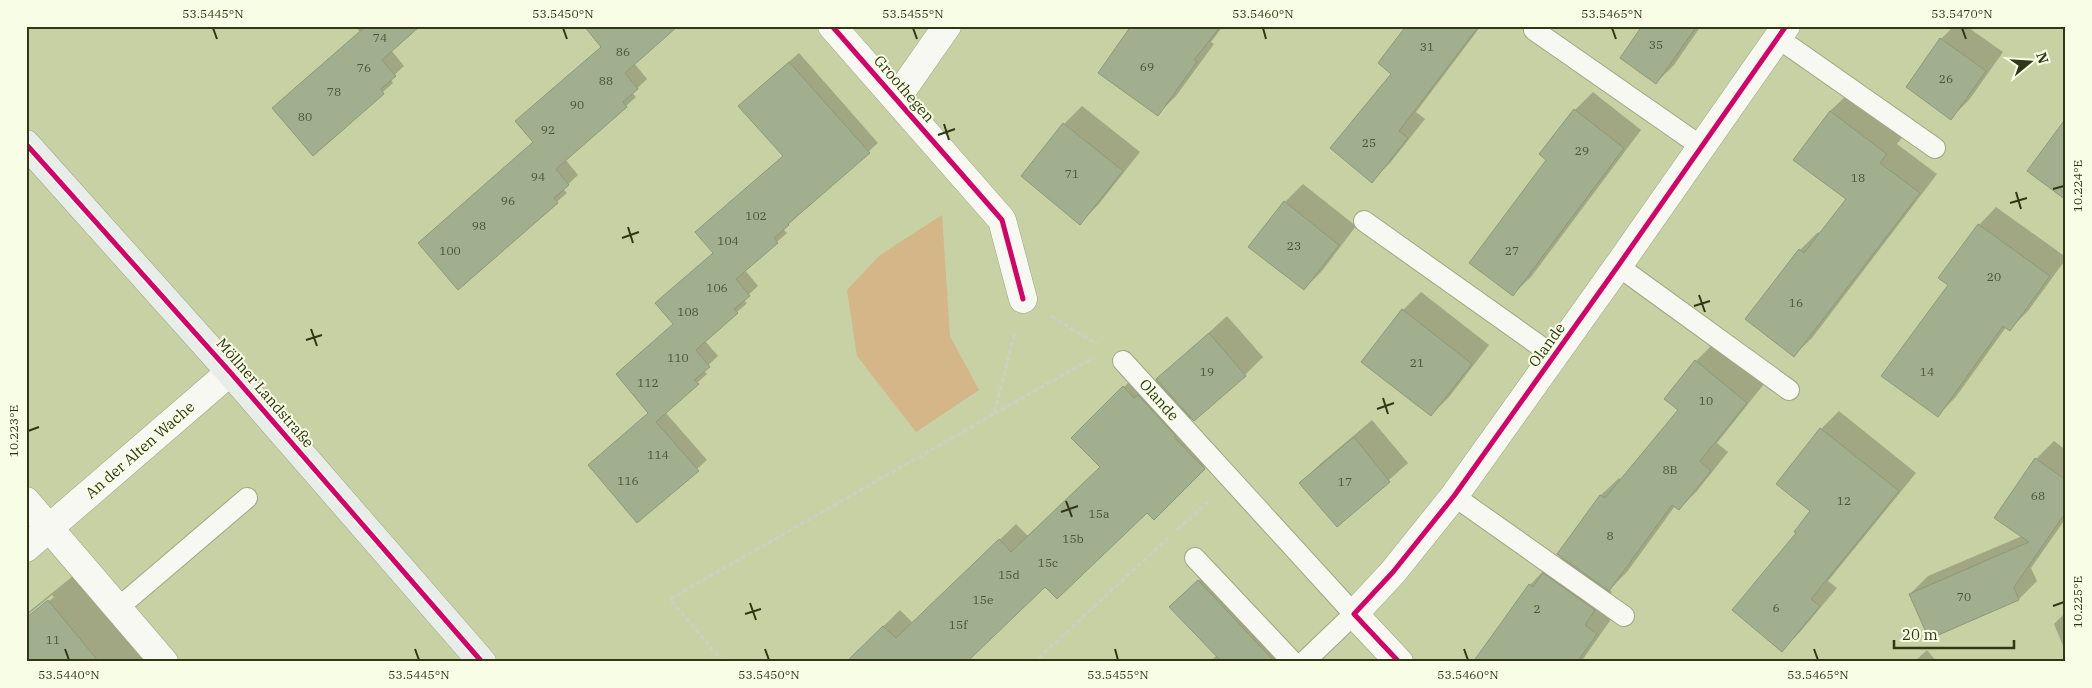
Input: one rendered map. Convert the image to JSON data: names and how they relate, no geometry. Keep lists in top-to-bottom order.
{
  "streets": {
    "main road": ["Möllner Landstraße"],
    "street": ["Groothegen", "Olande", "An der Alten Wache"]
  },
  "crossings": [
    ["Möllner Landstraße", "An der Alten Wache"]
  ],
  "house_numbers": [
    "74",
    "35",
    "31",
    "86",
    "69",
    "76",
    "26",
    "88",
    "78",
    "90",
    "80",
    "92",
    "25",
    "29",
    "71",
    "94",
    "18",
    "96",
    "102",
    "98",
    "104",
    "23",
    "100",
    "27",
    "20",
    "106",
    "16",
    "108",
    "110",
    "21",
    "19",
    "14",
    "112",
    "10",
    "114",
    "8B",
    "116",
    "17",
    "68",
    "12",
    "15a",
    "8",
    "15b",
    "15c",
    "15d",
    "70",
    "15e",
    "6",
    "2",
    "15f",
    "11"
  ],
  "scale_bar": "20 m",
  "north": "right",
  "coordinates": [
    "53.5445°N",
    "53.5450°N",
    "53.5455°N",
    "53.5460°N",
    "53.5465°N",
    "53.5470°N",
    "10.224°E",
    "10.223°E",
    "10.225°E",
    "53.5440°N"
  ]
}
